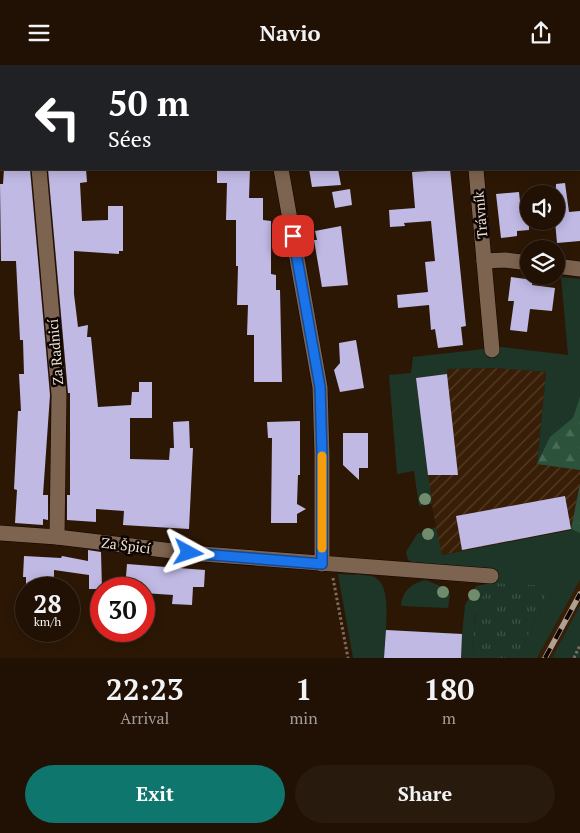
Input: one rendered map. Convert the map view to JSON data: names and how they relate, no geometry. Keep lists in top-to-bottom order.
{
  "streets": {
    "street": ["Trávník", "Za Radnicí", "Za Špicí"]
  },
  "crossings": [
    ["Za Radnicí", "Za Špicí"]
  ],
  "page": {
    "header": "Navio",
    "turn": ["50 m", "Sées"],
    "speed": "28 km/h",
    "limit": "30",
    "eta": [
      "22:23",
      "Arrival",
      "1",
      "min",
      "180",
      "m"
    ],
    "buttons": ["Exit", "Share"]
  }
}
